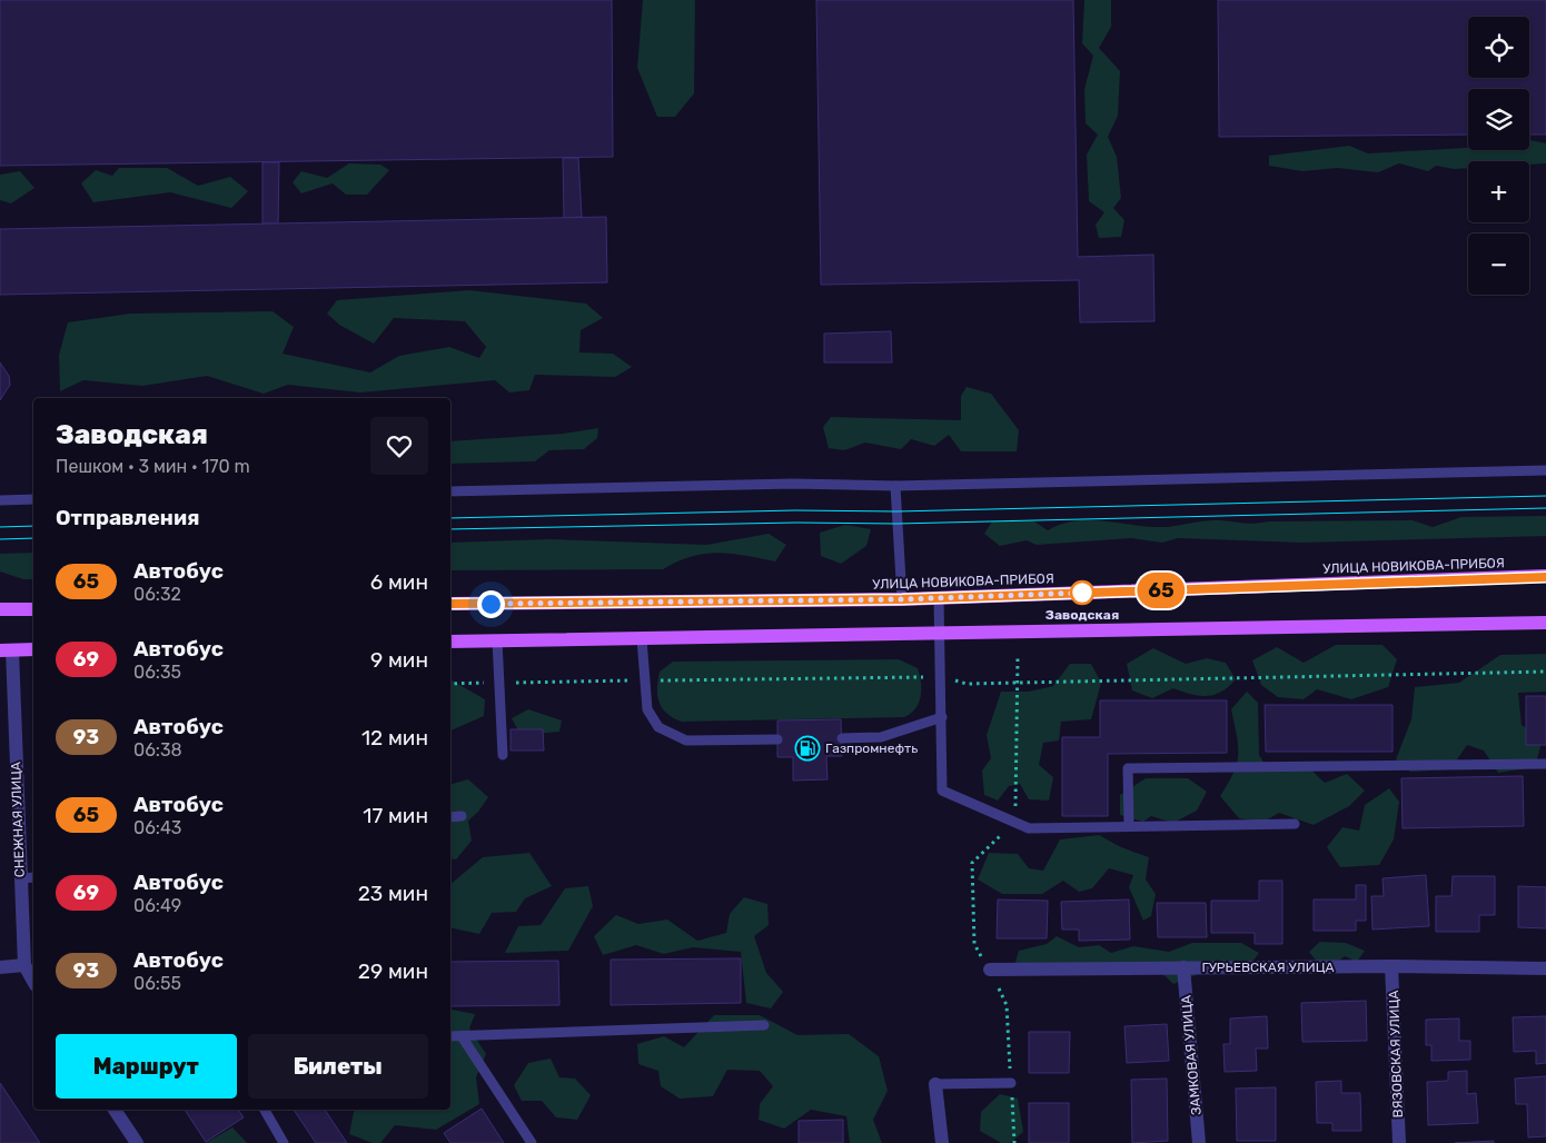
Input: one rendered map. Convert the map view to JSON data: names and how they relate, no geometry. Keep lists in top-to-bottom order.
{
  "streets": {
    "main road": ["УЛИЦА НОВИКОВА-ПРИБОЯ"],
    "street": [
      "СНЕЖНАЯ УЛИЦА",
      "ГУРЬЕВСКАЯ УЛИЦА",
      "ВЯЗОВСКАЯ УЛИЦА",
      "ЗАМКОВАЯ УЛИЦА"
    ]
  },
  "crossings": [
    ["ГУРЬЕВСКАЯ УЛИЦА", "ВЯЗОВСКАЯ УЛИЦА"],
    ["ГУРЬЕВСКАЯ УЛИЦА", "ЗАМКОВАЯ УЛИЦА"]
  ],
  "places": {
    "other": ["Заводская"],
    "fuel station": ["Газпромнефть"]
  },
  "lines": ["bus line 65"],
  "page": {
    "on_map": "65",
    "map_buttons": ["+", "−"],
    "heading": [
      ["Заводская", "Пешком · 3 мин · 170 m"],
      "Отправления"
    ],
    "list": [
      {
        "mark": "65",
        "name": "Автобус",
        "note": "06:32",
        "value": "6 мин"
      },
      {
        "mark": "69",
        "name": "Автобус",
        "note": "06:35",
        "value": "9 мин"
      },
      {
        "mark": "93",
        "name": "Автобус",
        "note": "06:38",
        "value": "12 мин"
      },
      {
        "mark": "65",
        "name": "Автобус",
        "note": "06:43",
        "value": "17 мин"
      },
      {
        "mark": "69",
        "name": "Автобус",
        "note": "06:49",
        "value": "23 мин"
      },
      {
        "mark": "93",
        "name": "Автобус",
        "note": "06:55",
        "value": "29 мин"
      }
    ],
    "buttons": ["Маршрут", "Билеты"]
  }
}
